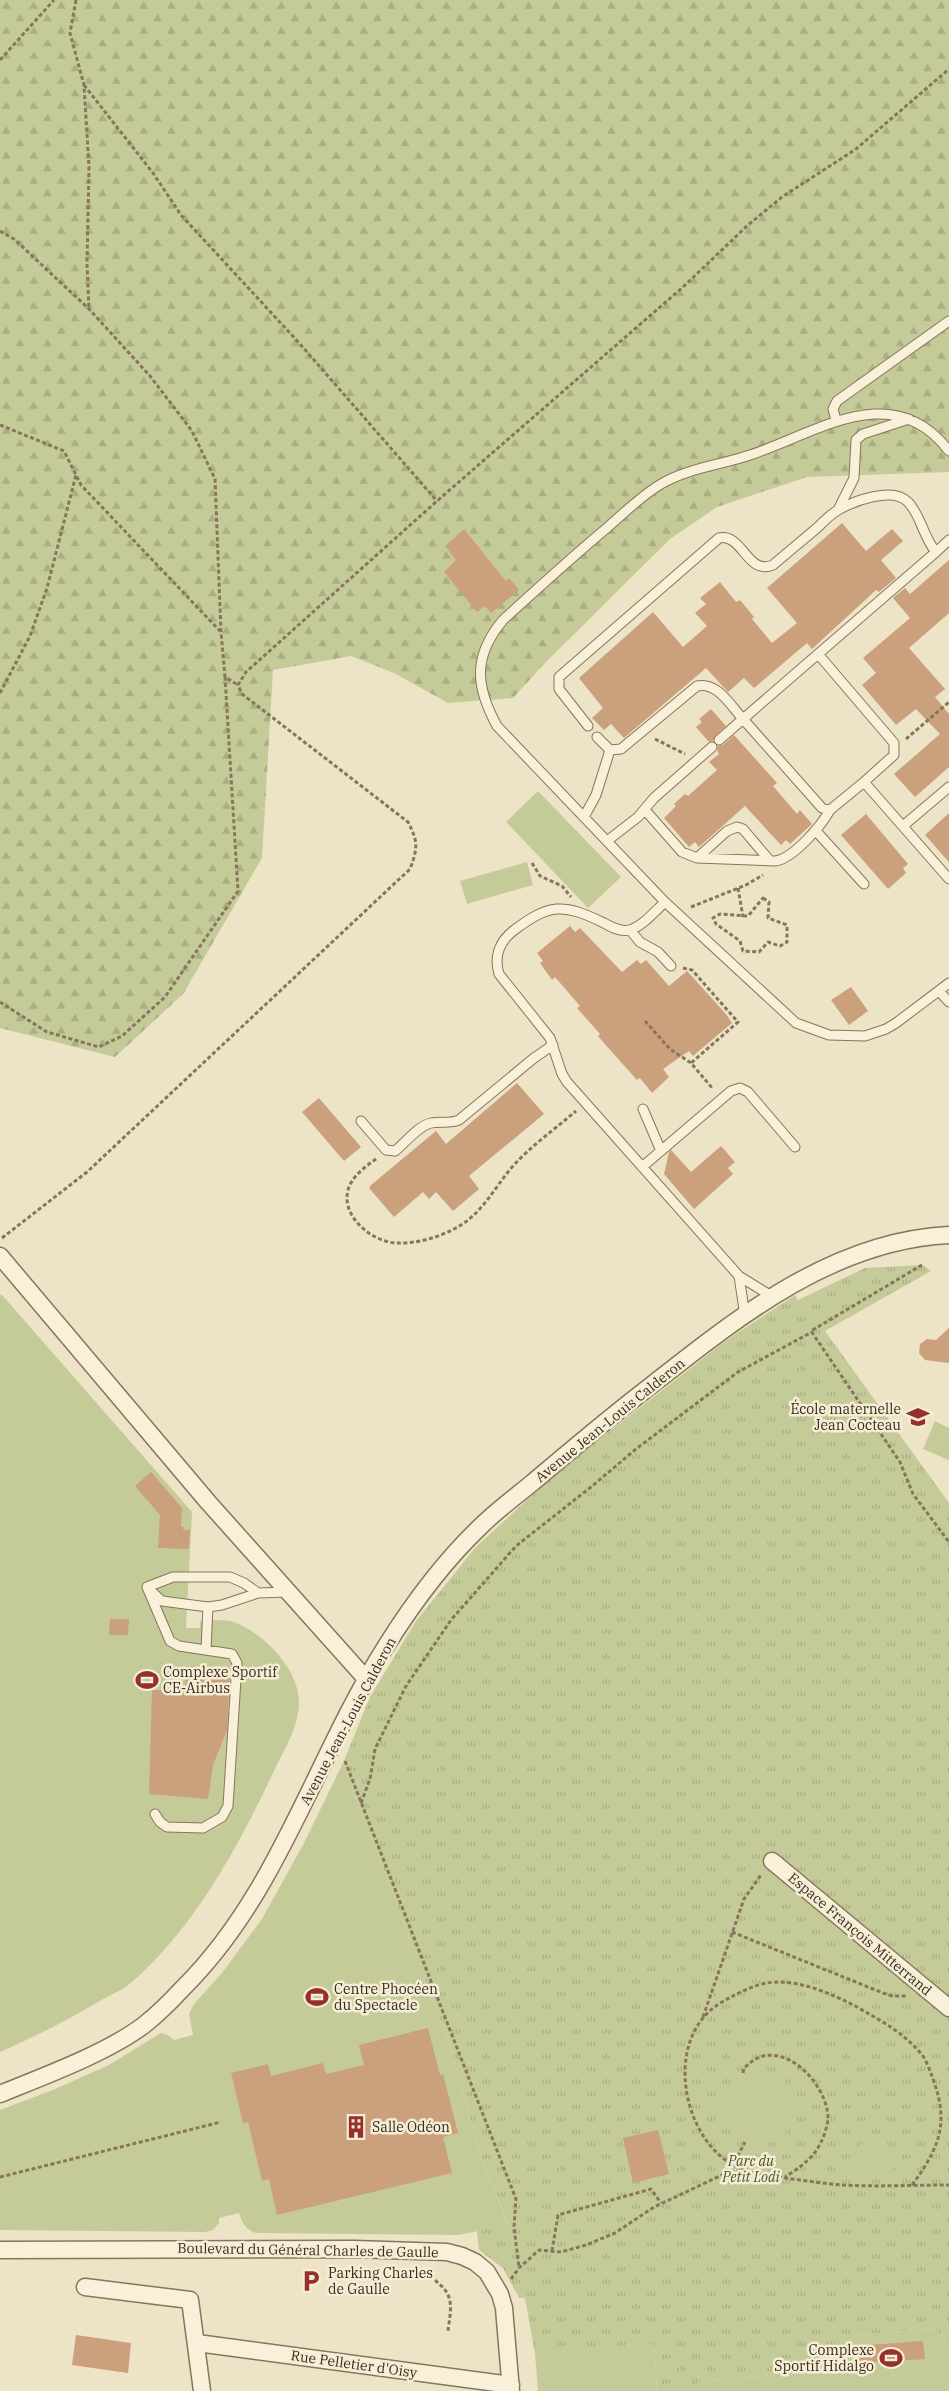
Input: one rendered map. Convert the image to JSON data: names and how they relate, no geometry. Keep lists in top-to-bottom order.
{
  "streets": {
    "street": [
      "Avenue Jean-Louis Calderon",
      "Espace François Mitterrand",
      "Boulevard du Général Charles de Gaulle",
      "Rue Pelletier d'Oisy"
    ]
  },
  "crossings": [
    ["Boulevard du Général Charles de Gaulle", "Rue Pelletier d'Oisy"]
  ],
  "parks": ["Parc du Petit Lodi"],
  "places": {
    "school or university": ["École maternelle Jean Cocteau"],
    "sports": ["Complexe Sportif CE-Airbus", "Centre Phocéen du Spectacle", "Complexe Sportif Hidalgo"],
    "building": ["Salle Odéon"],
    "parking": ["Parking Charles de Gaulle"]
  }
}
